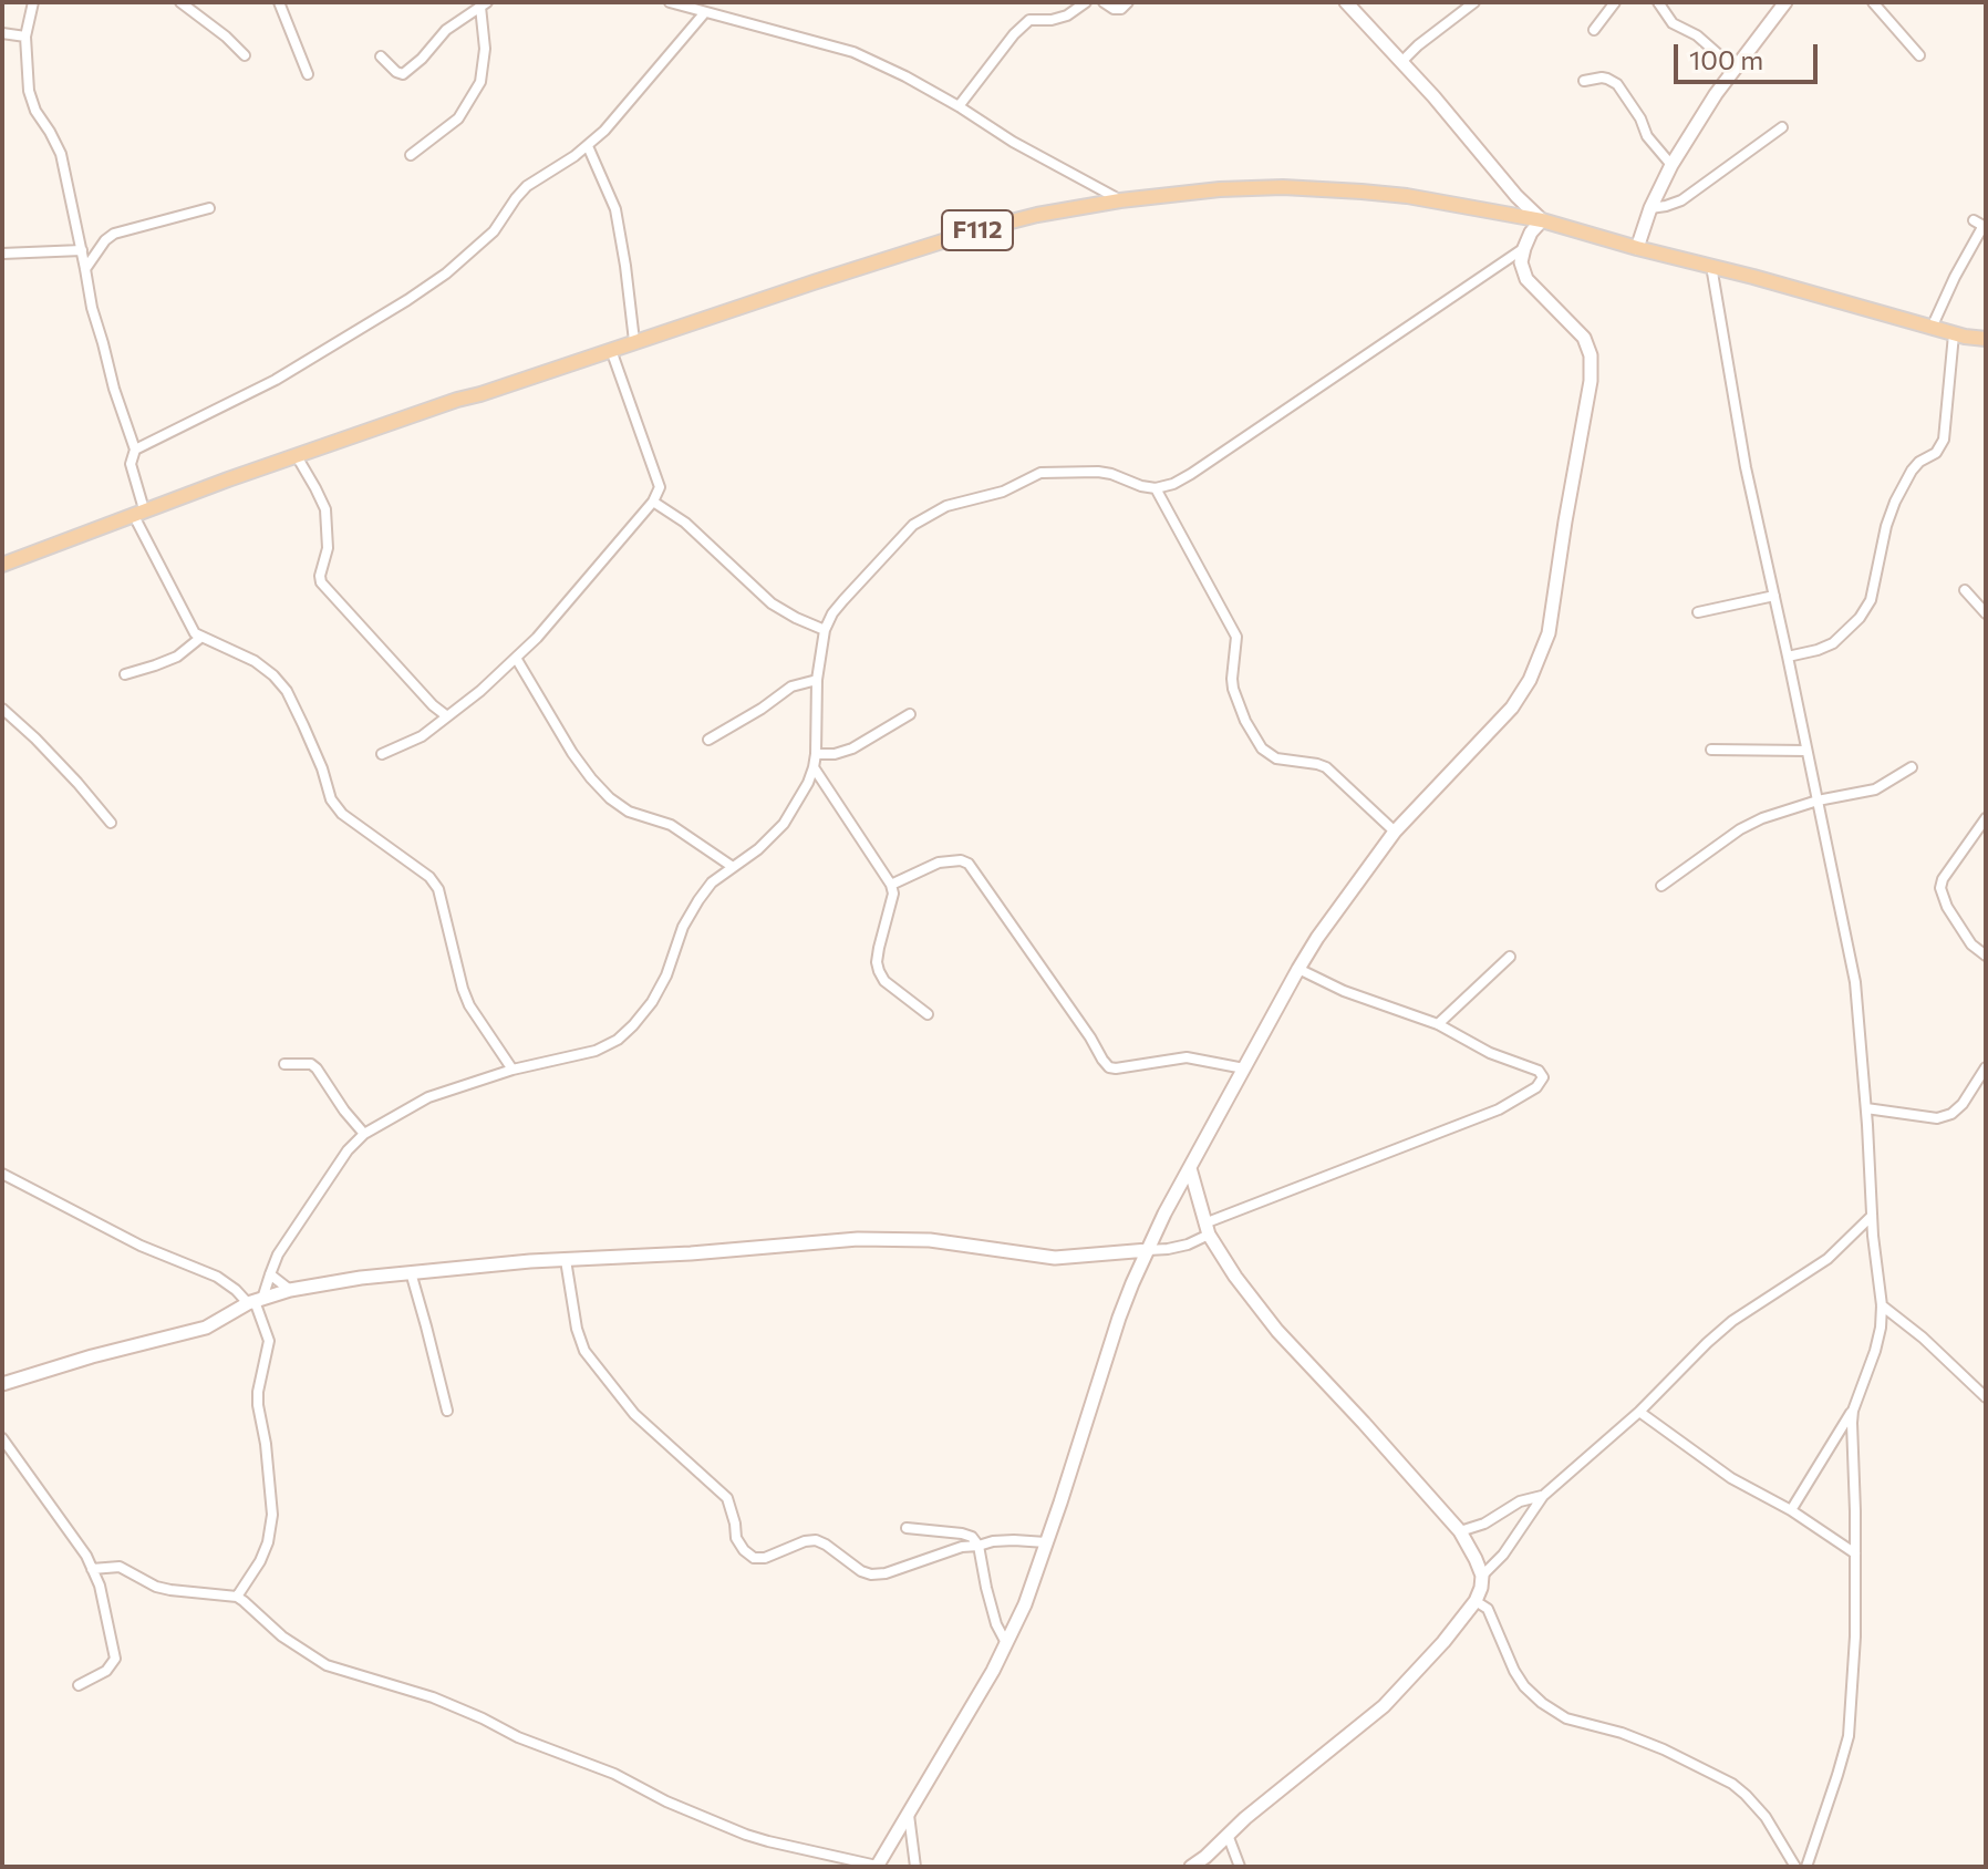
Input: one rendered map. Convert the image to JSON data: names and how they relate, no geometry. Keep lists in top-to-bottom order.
{
  "streets": {
    "main road": ["F112"]
  },
  "scale_bar": "100 m"
}
